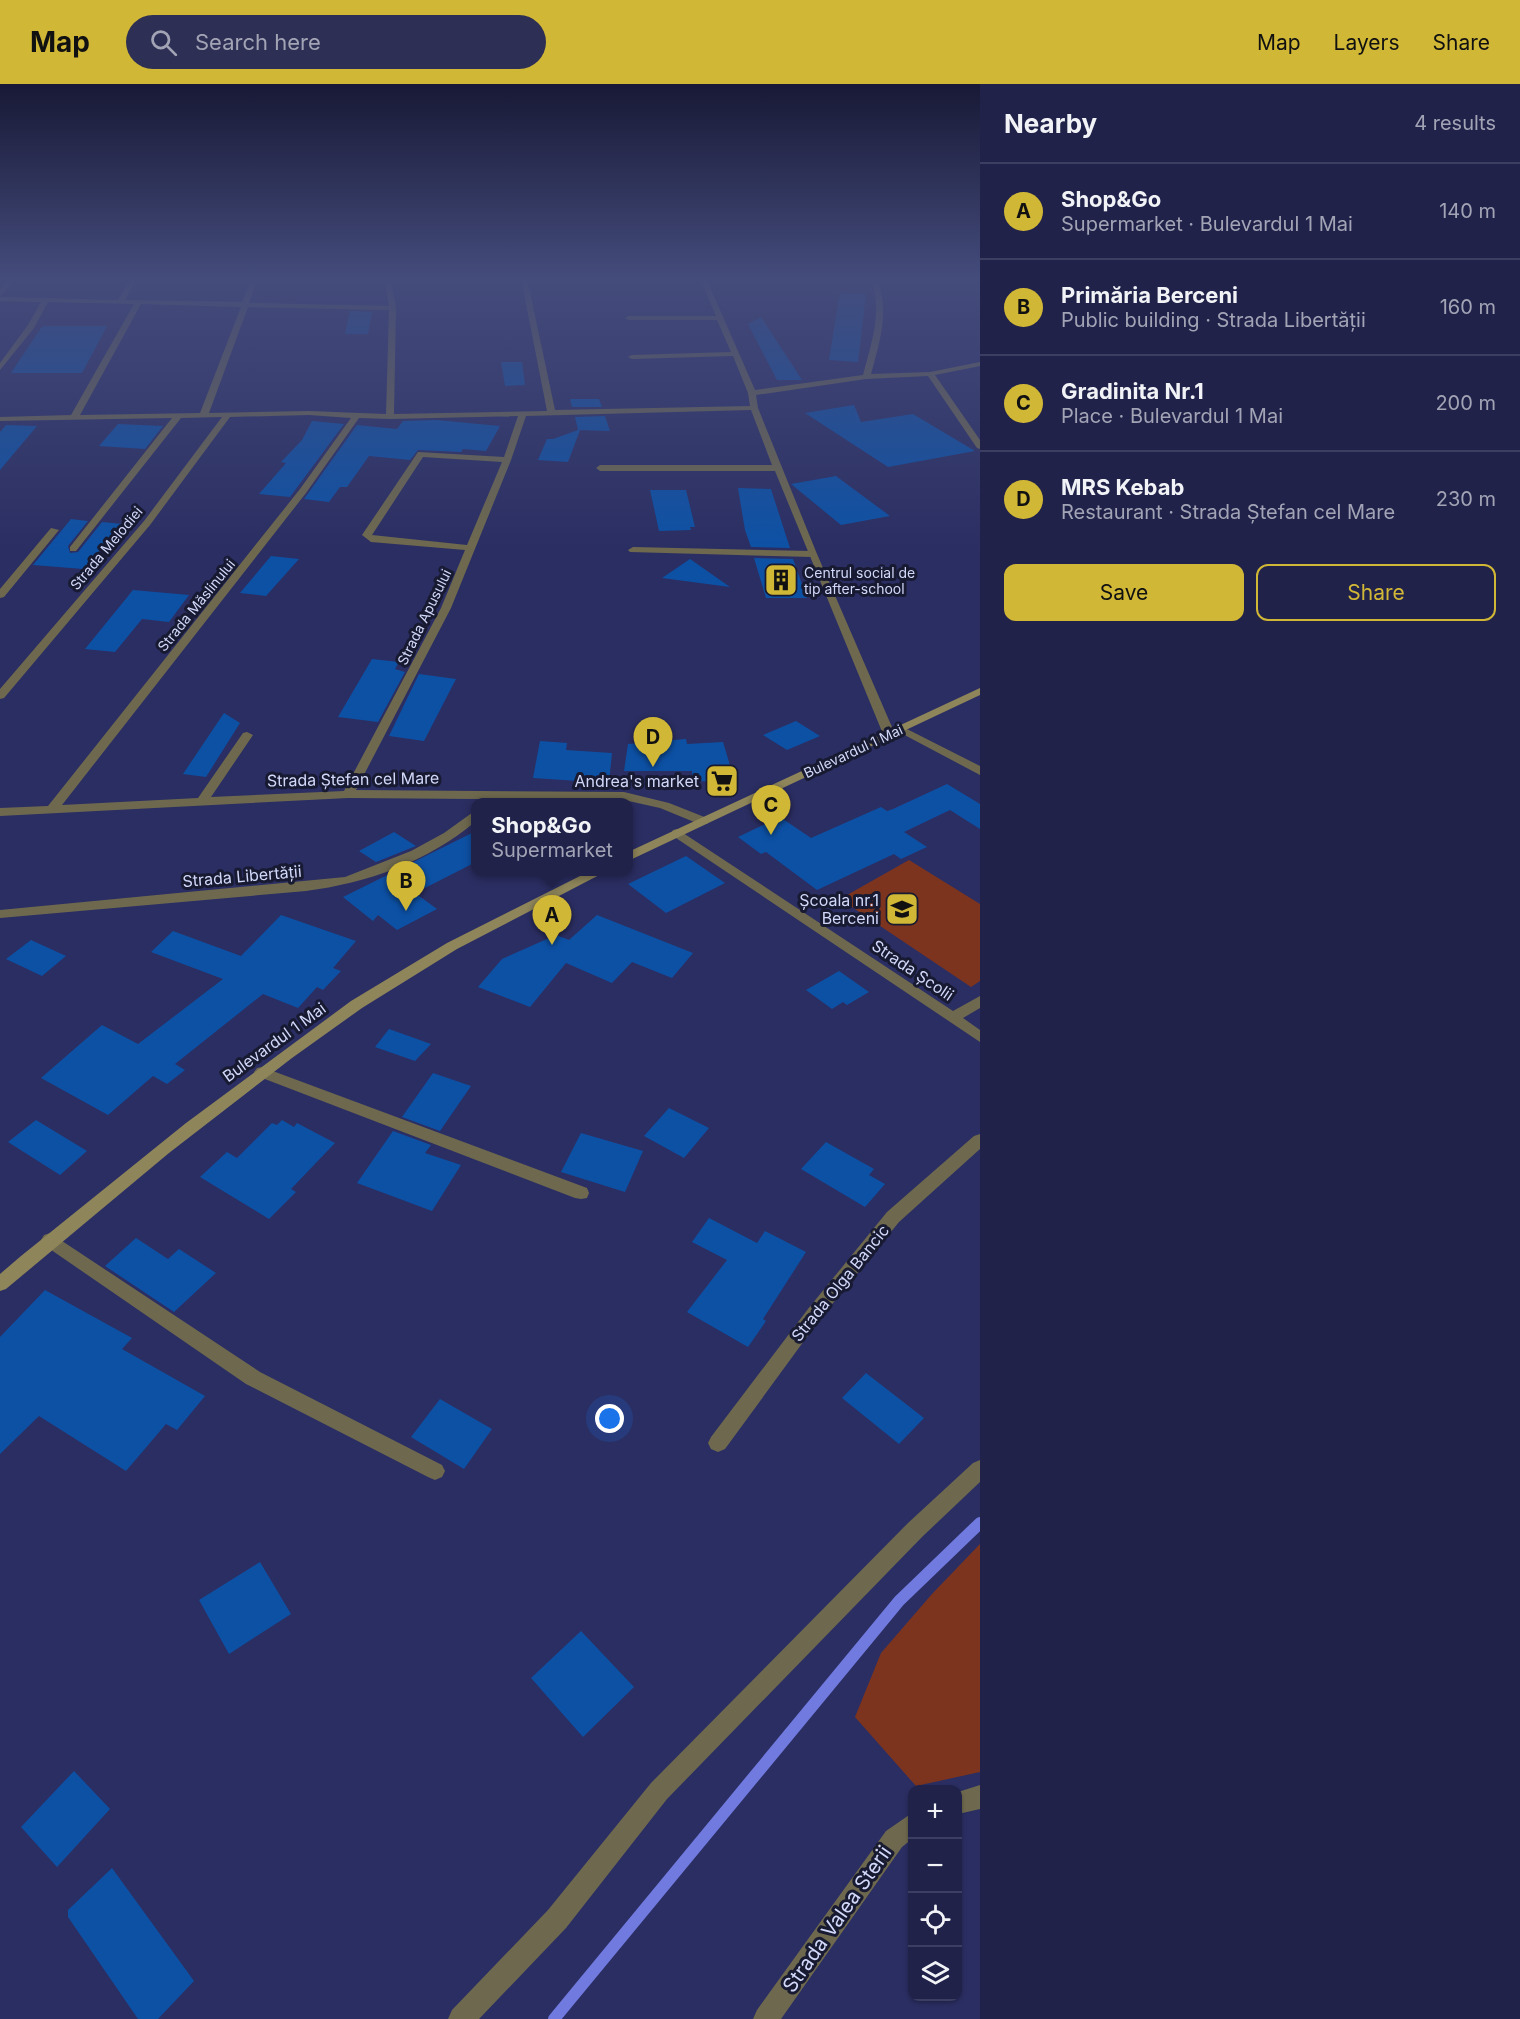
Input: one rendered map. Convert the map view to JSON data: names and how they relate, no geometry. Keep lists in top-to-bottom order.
{
  "streets": {
    "main road": ["Bulevardul 1 Mai"],
    "street": [
      "Strada Melodiei",
      "Strada Măslinului",
      "Strada Apusului",
      "Strada Ștefan cel Mare",
      "Strada Libertății",
      "Strada Școlii",
      "Strada Olga Bancic",
      "Strada Valea Sterii"
    ]
  },
  "crossings": [
    ["Strada Măslinului", "Strada Ștefan cel Mare"],
    ["Strada Apusului", "Strada Ștefan cel Mare"],
    ["Bulevardul 1 Mai", "Strada Ștefan cel Mare"],
    ["Bulevardul 1 Mai", "Strada Școlii"]
  ],
  "places": {
    "building": ["Centrul social de tip after-school"],
    "supermarket": ["Andrea's market"],
    "school or university": ["Școala nr.1 Berceni"]
  },
  "page": {
    "header": "Map",
    "search": "Search here",
    "nav": ["Map", "Layers", "Share"],
    "heading": ["Nearby", "4 results"],
    "list": [
      {
        "mark": "A",
        "name": "Shop&Go",
        "note": "Supermarket · Bulevardul 1 Mai",
        "value": "140 m"
      },
      {
        "mark": "B",
        "name": "Primăria Berceni",
        "note": "Public building · Strada Libertății",
        "value": "160 m"
      },
      {
        "mark": "C",
        "name": "Gradinita Nr.1",
        "note": "Place · Bulevardul 1 Mai",
        "value": "200 m"
      },
      {
        "mark": "D",
        "name": "MRS Kebab",
        "note": "Restaurant · Strada Ștefan cel Mare",
        "value": "230 m"
      }
    ],
    "buttons": ["Save", "Share"],
    "pins": [
      "D",
      "C",
      "B",
      "A"
    ],
    "popup": ["Shop&Go", "Supermarket"],
    "map_buttons": ["+", "−"]
  }
}
